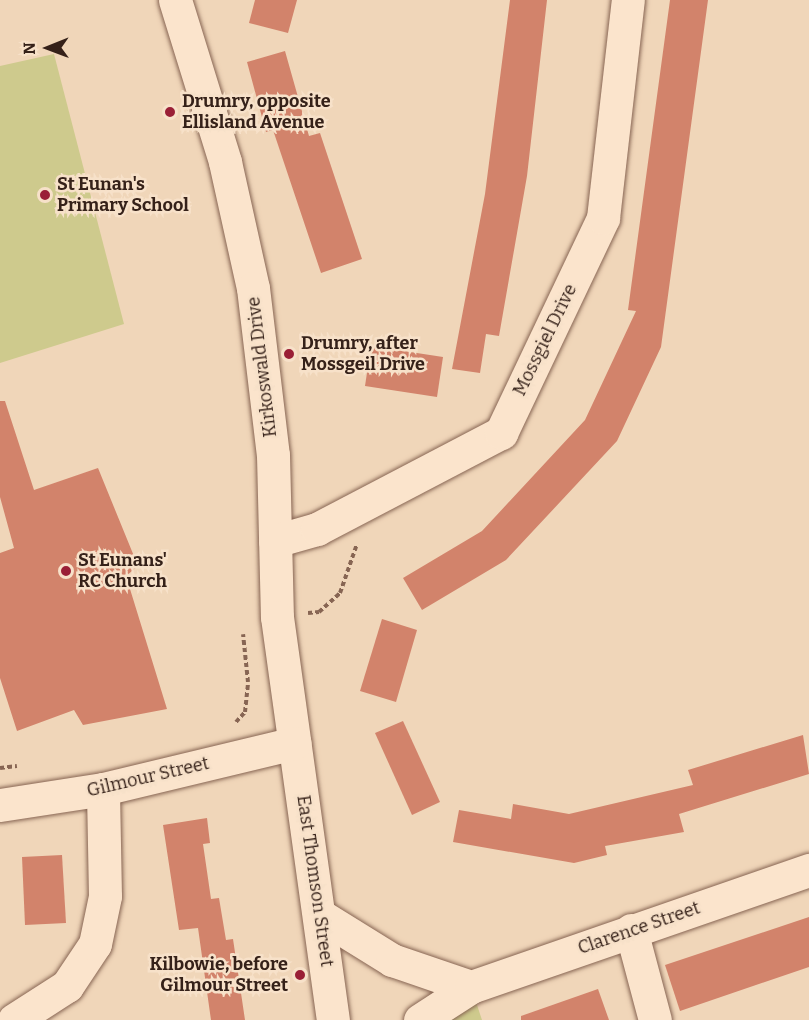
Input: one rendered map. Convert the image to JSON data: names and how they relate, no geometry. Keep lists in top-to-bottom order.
{
  "streets": {
    "street": [
      "Mossgiel Drive",
      "Kirkoswald Drive",
      "Gilmour Street",
      "East Thomson Street",
      "Clarence Street"
    ]
  },
  "crossings": [
    ["Mossgiel Drive", "Kirkoswald Drive"],
    ["Kirkoswald Drive", "Gilmour Street"],
    ["Kirkoswald Drive", "East Thomson Street"],
    ["Gilmour Street", "East Thomson Street"]
  ],
  "places": [
    "Drumry, opposite Ellisland Avenue",
    "St Eunan's Primary School",
    "Drumry, after Mossgeil Drive",
    "St Eunans' RC Church",
    "Kilbowie, before Gilmour Street"
  ],
  "north": "left"
}
